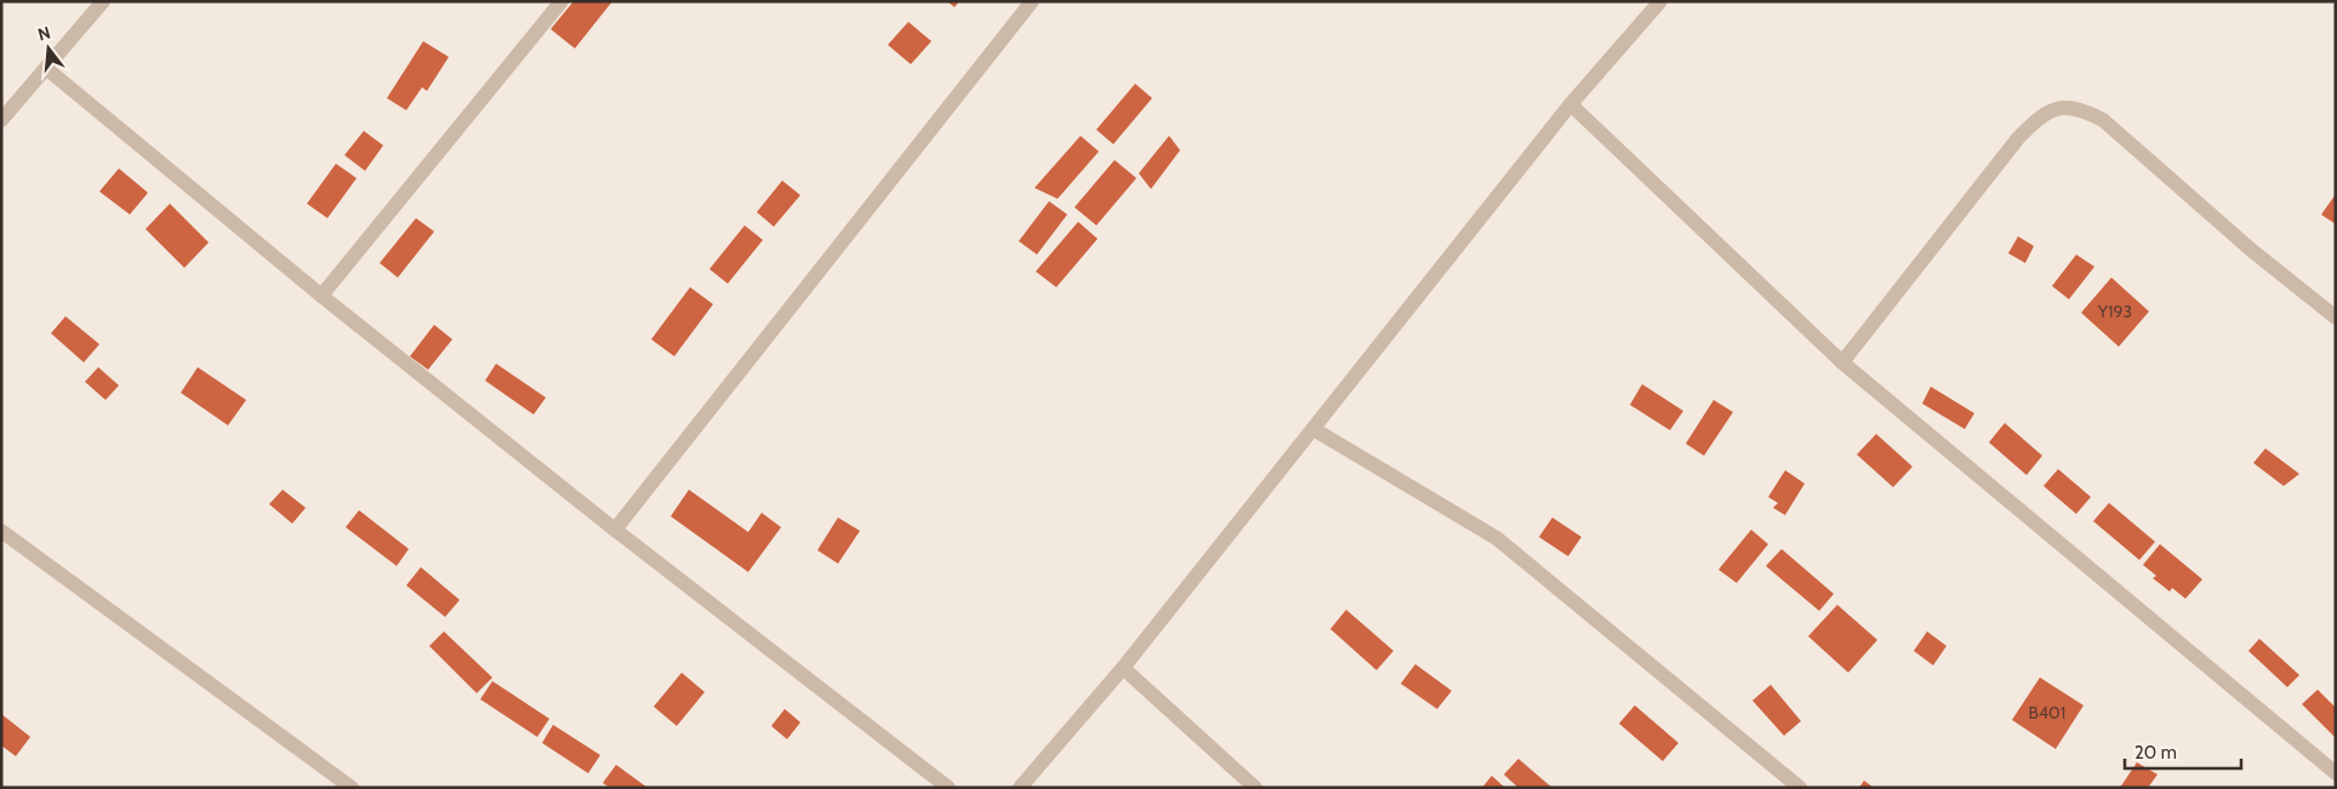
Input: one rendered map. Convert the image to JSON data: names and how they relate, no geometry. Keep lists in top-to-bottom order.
{
  "house_numbers": ["Y193", "B401"],
  "scale_bar": "20 m",
  "north": "top"
}
